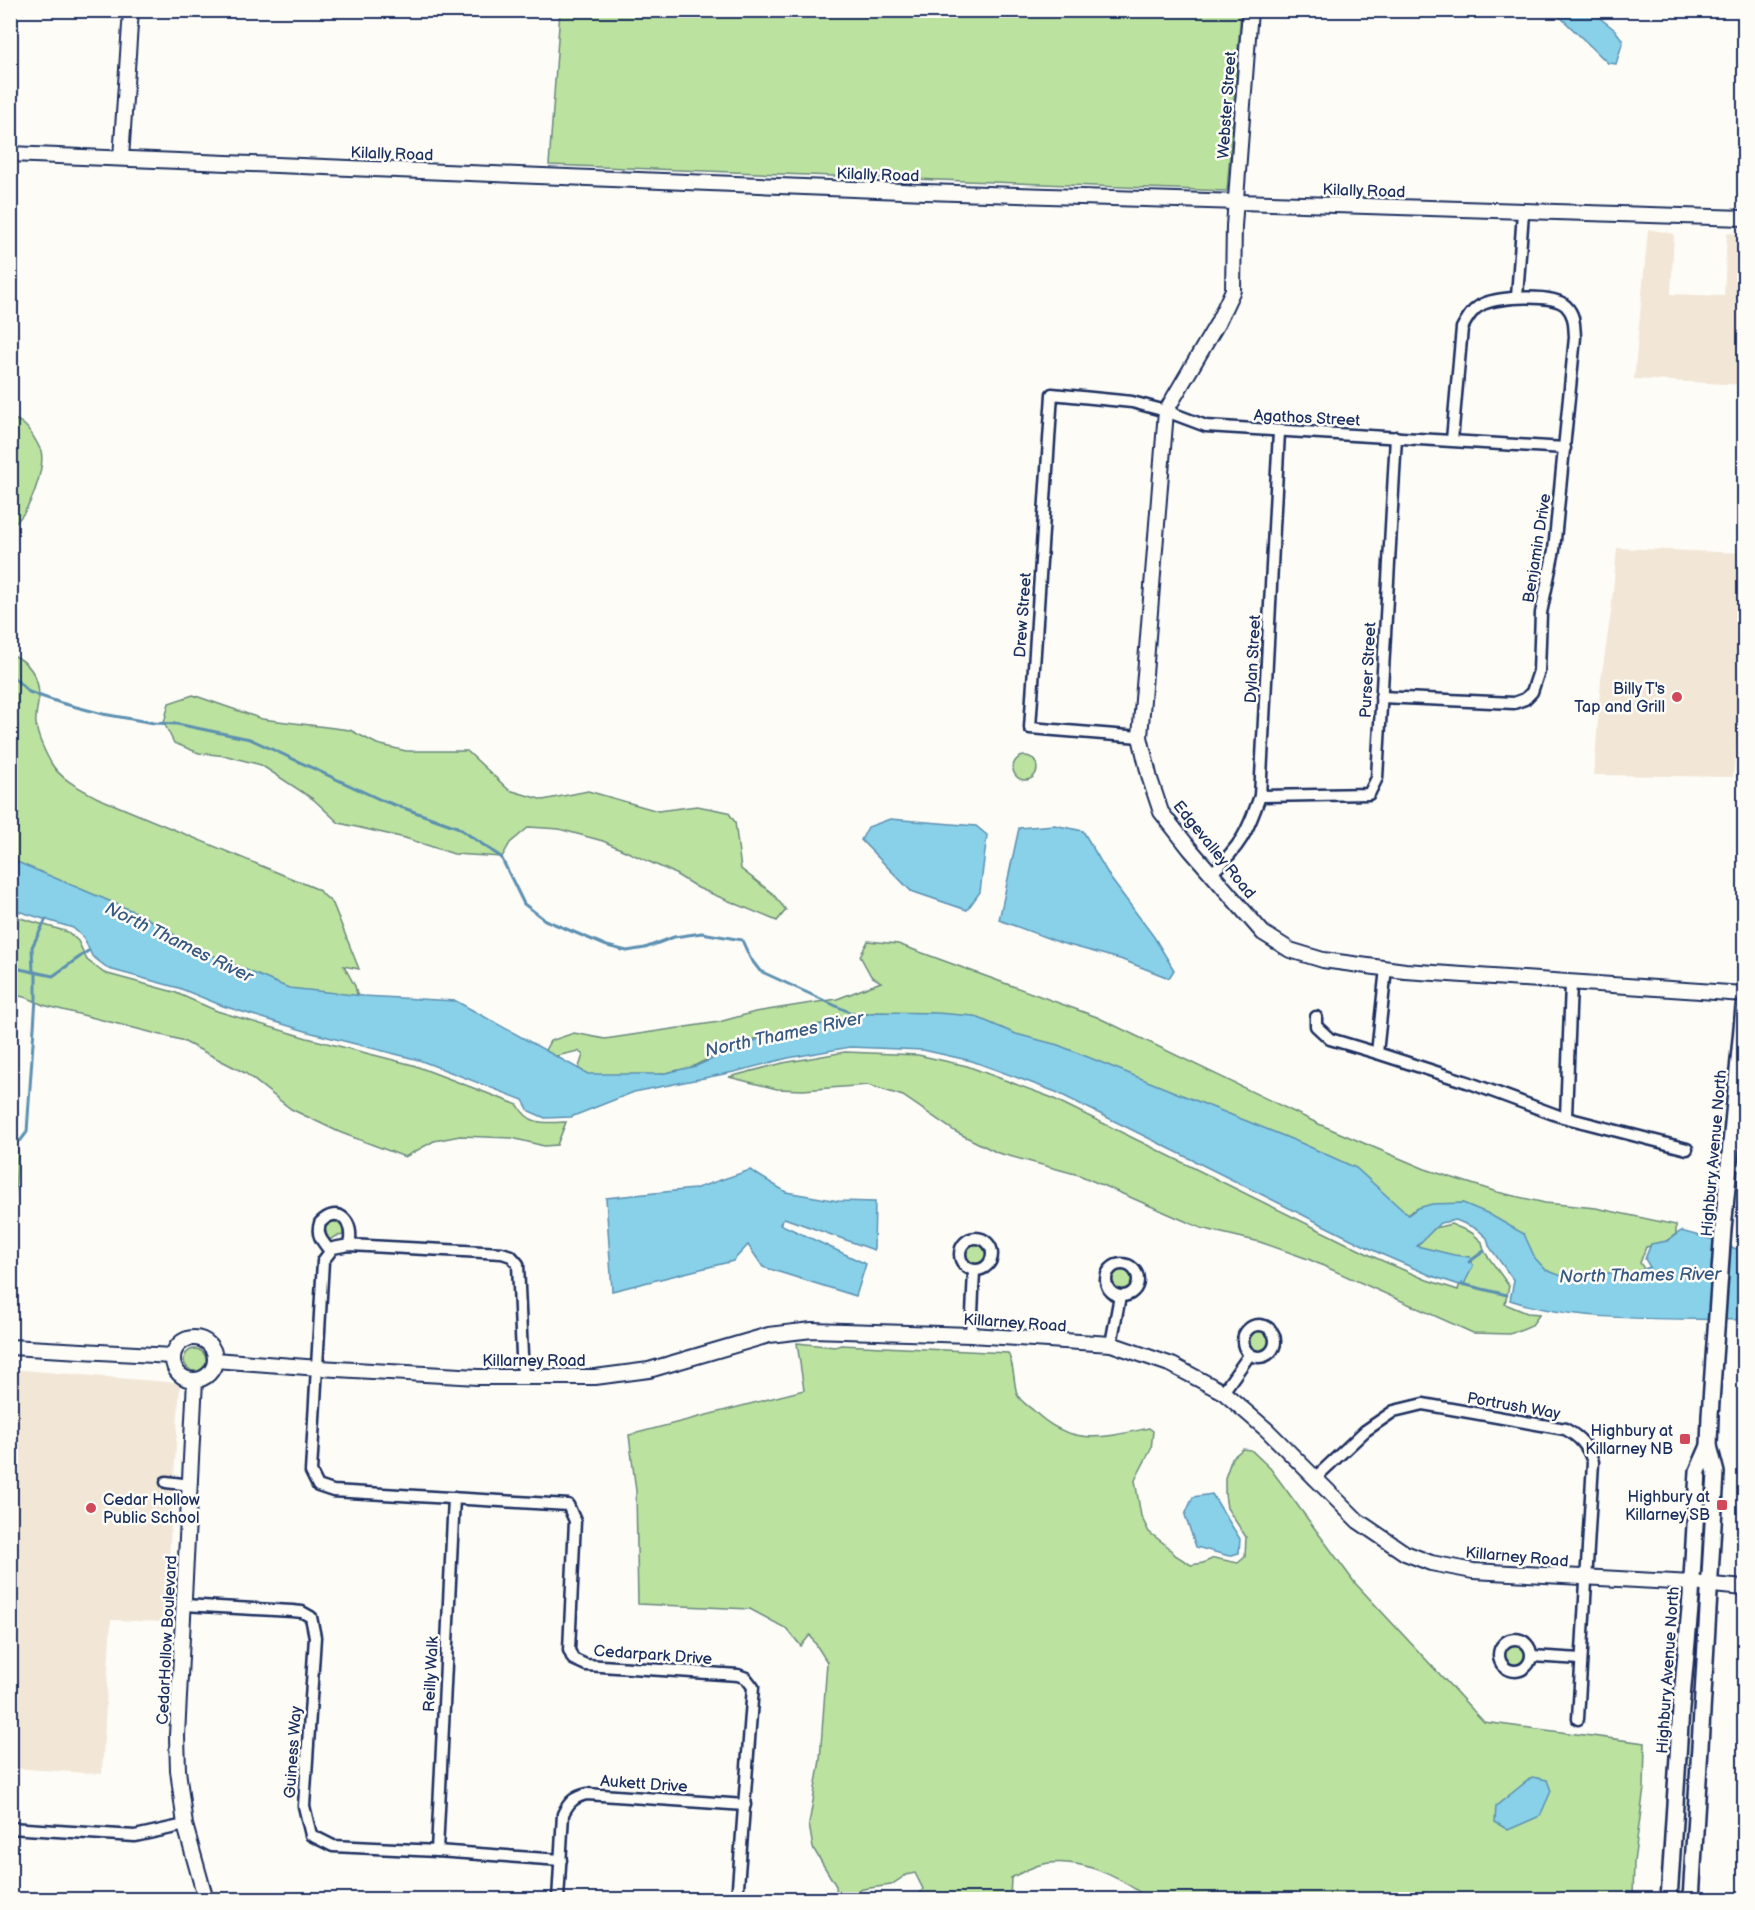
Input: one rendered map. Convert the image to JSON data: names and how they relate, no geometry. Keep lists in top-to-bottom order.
{
  "streets": {
    "main road": ["Highbury Avenue North"],
    "street": [
      "Webster Street",
      "Kilally Road",
      "Agathos Street",
      "Benjamin Drive",
      "Drew Street",
      "Dylan Street",
      "Purser Street",
      "Edgevalley Road",
      "Killarney Road",
      "Portrush Way",
      "CedarHollow Boulevard",
      "Cedarpark Drive",
      "Reilly Walk",
      "Guiness Way",
      "Aukett Drive"
    ]
  },
  "crossings": [
    ["Webster Street", "Kilally Road"],
    ["Webster Street", "Edgevalley Road"],
    ["Kilally Road", "Edgevalley Road"],
    ["Agathos Street", "Benjamin Drive"],
    ["Agathos Street", "Drew Street"],
    ["Agathos Street", "Dylan Street"],
    ["Agathos Street", "Purser Street"],
    ["Agathos Street", "Edgevalley Road"],
    ["Benjamin Drive", "Purser Street"],
    ["Drew Street", "Edgevalley Road"],
    ["Dylan Street", "Purser Street"],
    ["Dylan Street", "Edgevalley Road"],
    ["Highbury Avenue North", "Killarney Road"],
    ["Killarney Road", "Portrush Way"],
    ["Killarney Road", "CedarHollow Boulevard"],
    ["Killarney Road", "Cedarpark Drive"],
    ["CedarHollow Boulevard", "Guiness Way"],
    ["Cedarpark Drive", "Reilly Walk"],
    ["Cedarpark Drive", "Aukett Drive"],
    ["Reilly Walk", "Guiness Way"],
    ["Guiness Way", "Aukett Drive"]
  ],
  "water": ["North Thames River"],
  "places": {
    "other": ["Billy T's Tap and Grill", "Cedar Hollow Public School"],
    "transit": ["Highbury at Killarney NB", "Highbury at Killarney SB"]
  }
}
